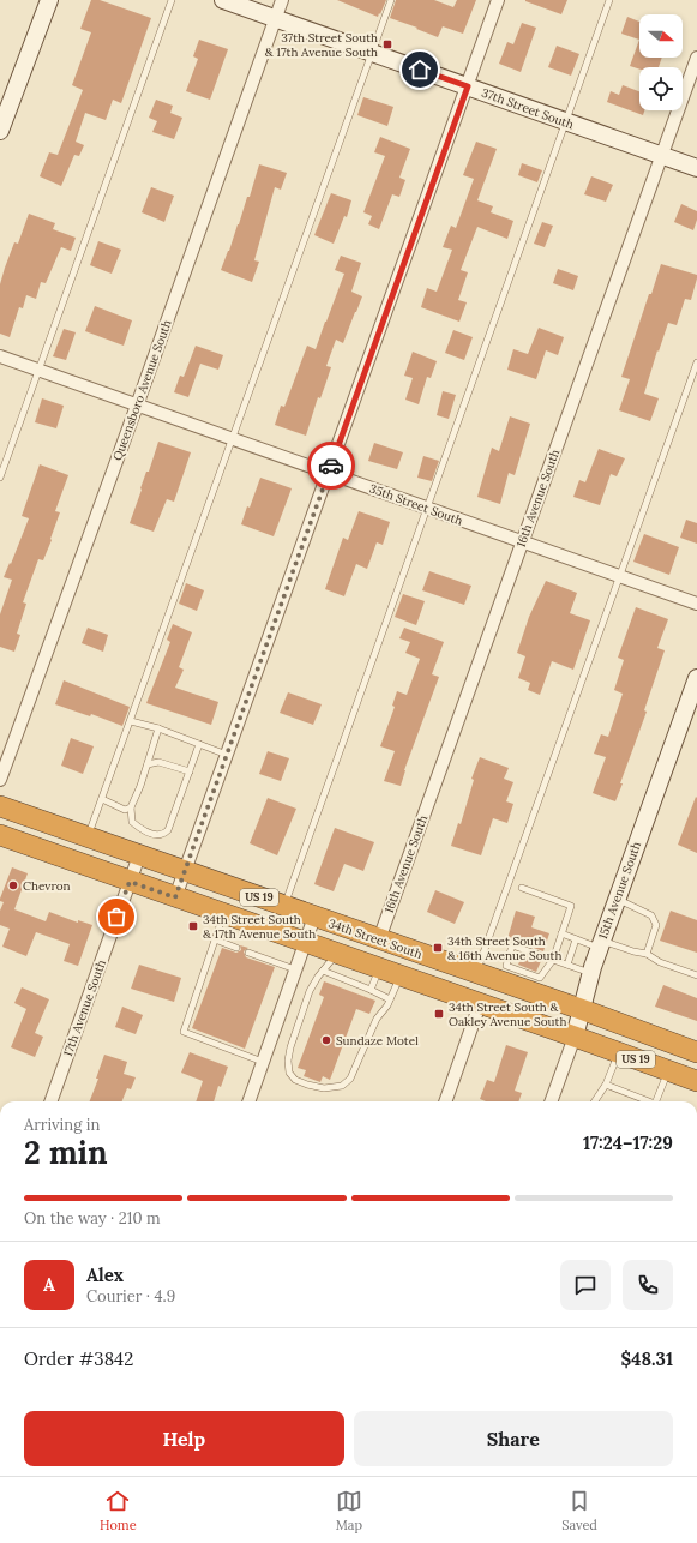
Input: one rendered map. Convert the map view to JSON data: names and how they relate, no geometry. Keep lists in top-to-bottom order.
{
  "streets": {
    "highway": ["US 19", "34th Street South"],
    "street": [
      "37th Street South",
      "Queensboro Avenue South",
      "16th Avenue South",
      "35th Street South",
      "15th Avenue South",
      "17th Avenue South"
    ]
  },
  "crossings": [
    ["37th Street South", "Queensboro Avenue South"],
    ["37th Street South", "16th Avenue South"],
    ["Queensboro Avenue South", "35th Street South"],
    ["16th Avenue South", "35th Street South"],
    ["16th Avenue South", "34th Street South"],
    ["15th Avenue South", "US 19"],
    ["15th Avenue South", "34th Street South"],
    ["US 19", "17th Avenue South"],
    ["34th Street South", "17th Avenue South"]
  ],
  "places": {
    "transit": [
      "37th Street South & 17th Avenue South",
      "34th Street South & 17th Avenue South",
      "34th Street South & 16th Avenue South",
      "34th Street South & Oakley Avenue South"
    ],
    "other": ["Chevron", "Sundaze Motel"]
  },
  "north": "right",
  "page": {
    "heading": ["2 min", "Arriving in", "17:24–17:29"],
    "panel": [
      "Alex",
      "Courier · 4.9",
      "Order #3842",
      "$48.31"
    ],
    "bar": "On the way · 210 m",
    "round": "A",
    "buttons": ["Help", "Share"],
    "tabs": ["Home", "Map", "Saved"]
  }
}
